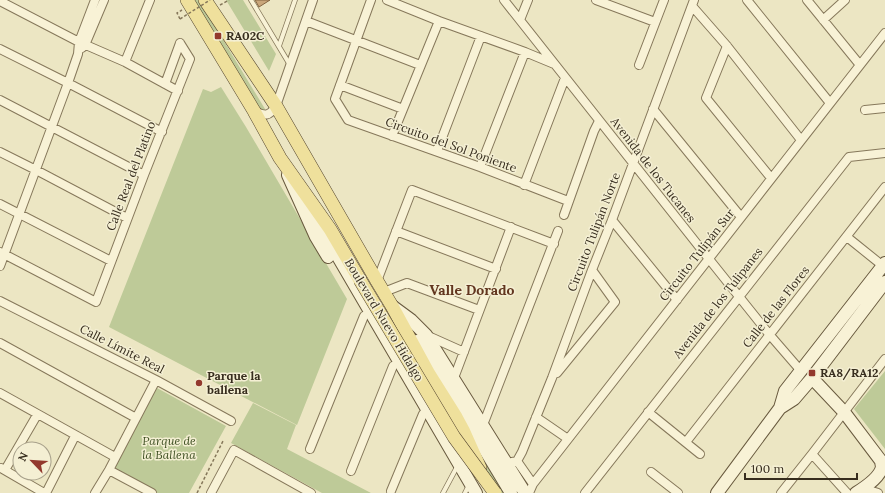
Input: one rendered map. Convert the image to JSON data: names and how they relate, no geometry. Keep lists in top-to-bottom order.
{
  "streets": {
    "main road": ["Boulevard Nuevo Hidalgo"],
    "street": [
      "Circuito del Sol Poniente",
      "Avenida de los Tucanes",
      "Calle Real del Platino",
      "Circuito Tulipán Norte",
      "Circuito Tulipán Sur",
      "Avenida de los Tulipanes",
      "Calle de las Flores",
      "Calle Límite Real"
    ]
  },
  "crossings": [
    ["Avenida de los Tucanes", "Circuito Tulipán Norte"],
    ["Avenida de los Tucanes", "Circuito Tulipán Sur"],
    ["Avenida de los Tucanes", "Avenida de los Tulipanes"],
    ["Avenida de los Tucanes", "Calle de las Flores"]
  ],
  "districts": ["Valle Dorado"],
  "parks": ["Parque de la Ballena"],
  "places": {
    "transit": ["RA02C", "RA8/RA12"],
    "other": ["Parque la ballena"]
  },
  "scale_bar": "100 m",
  "north": "top left"
}
